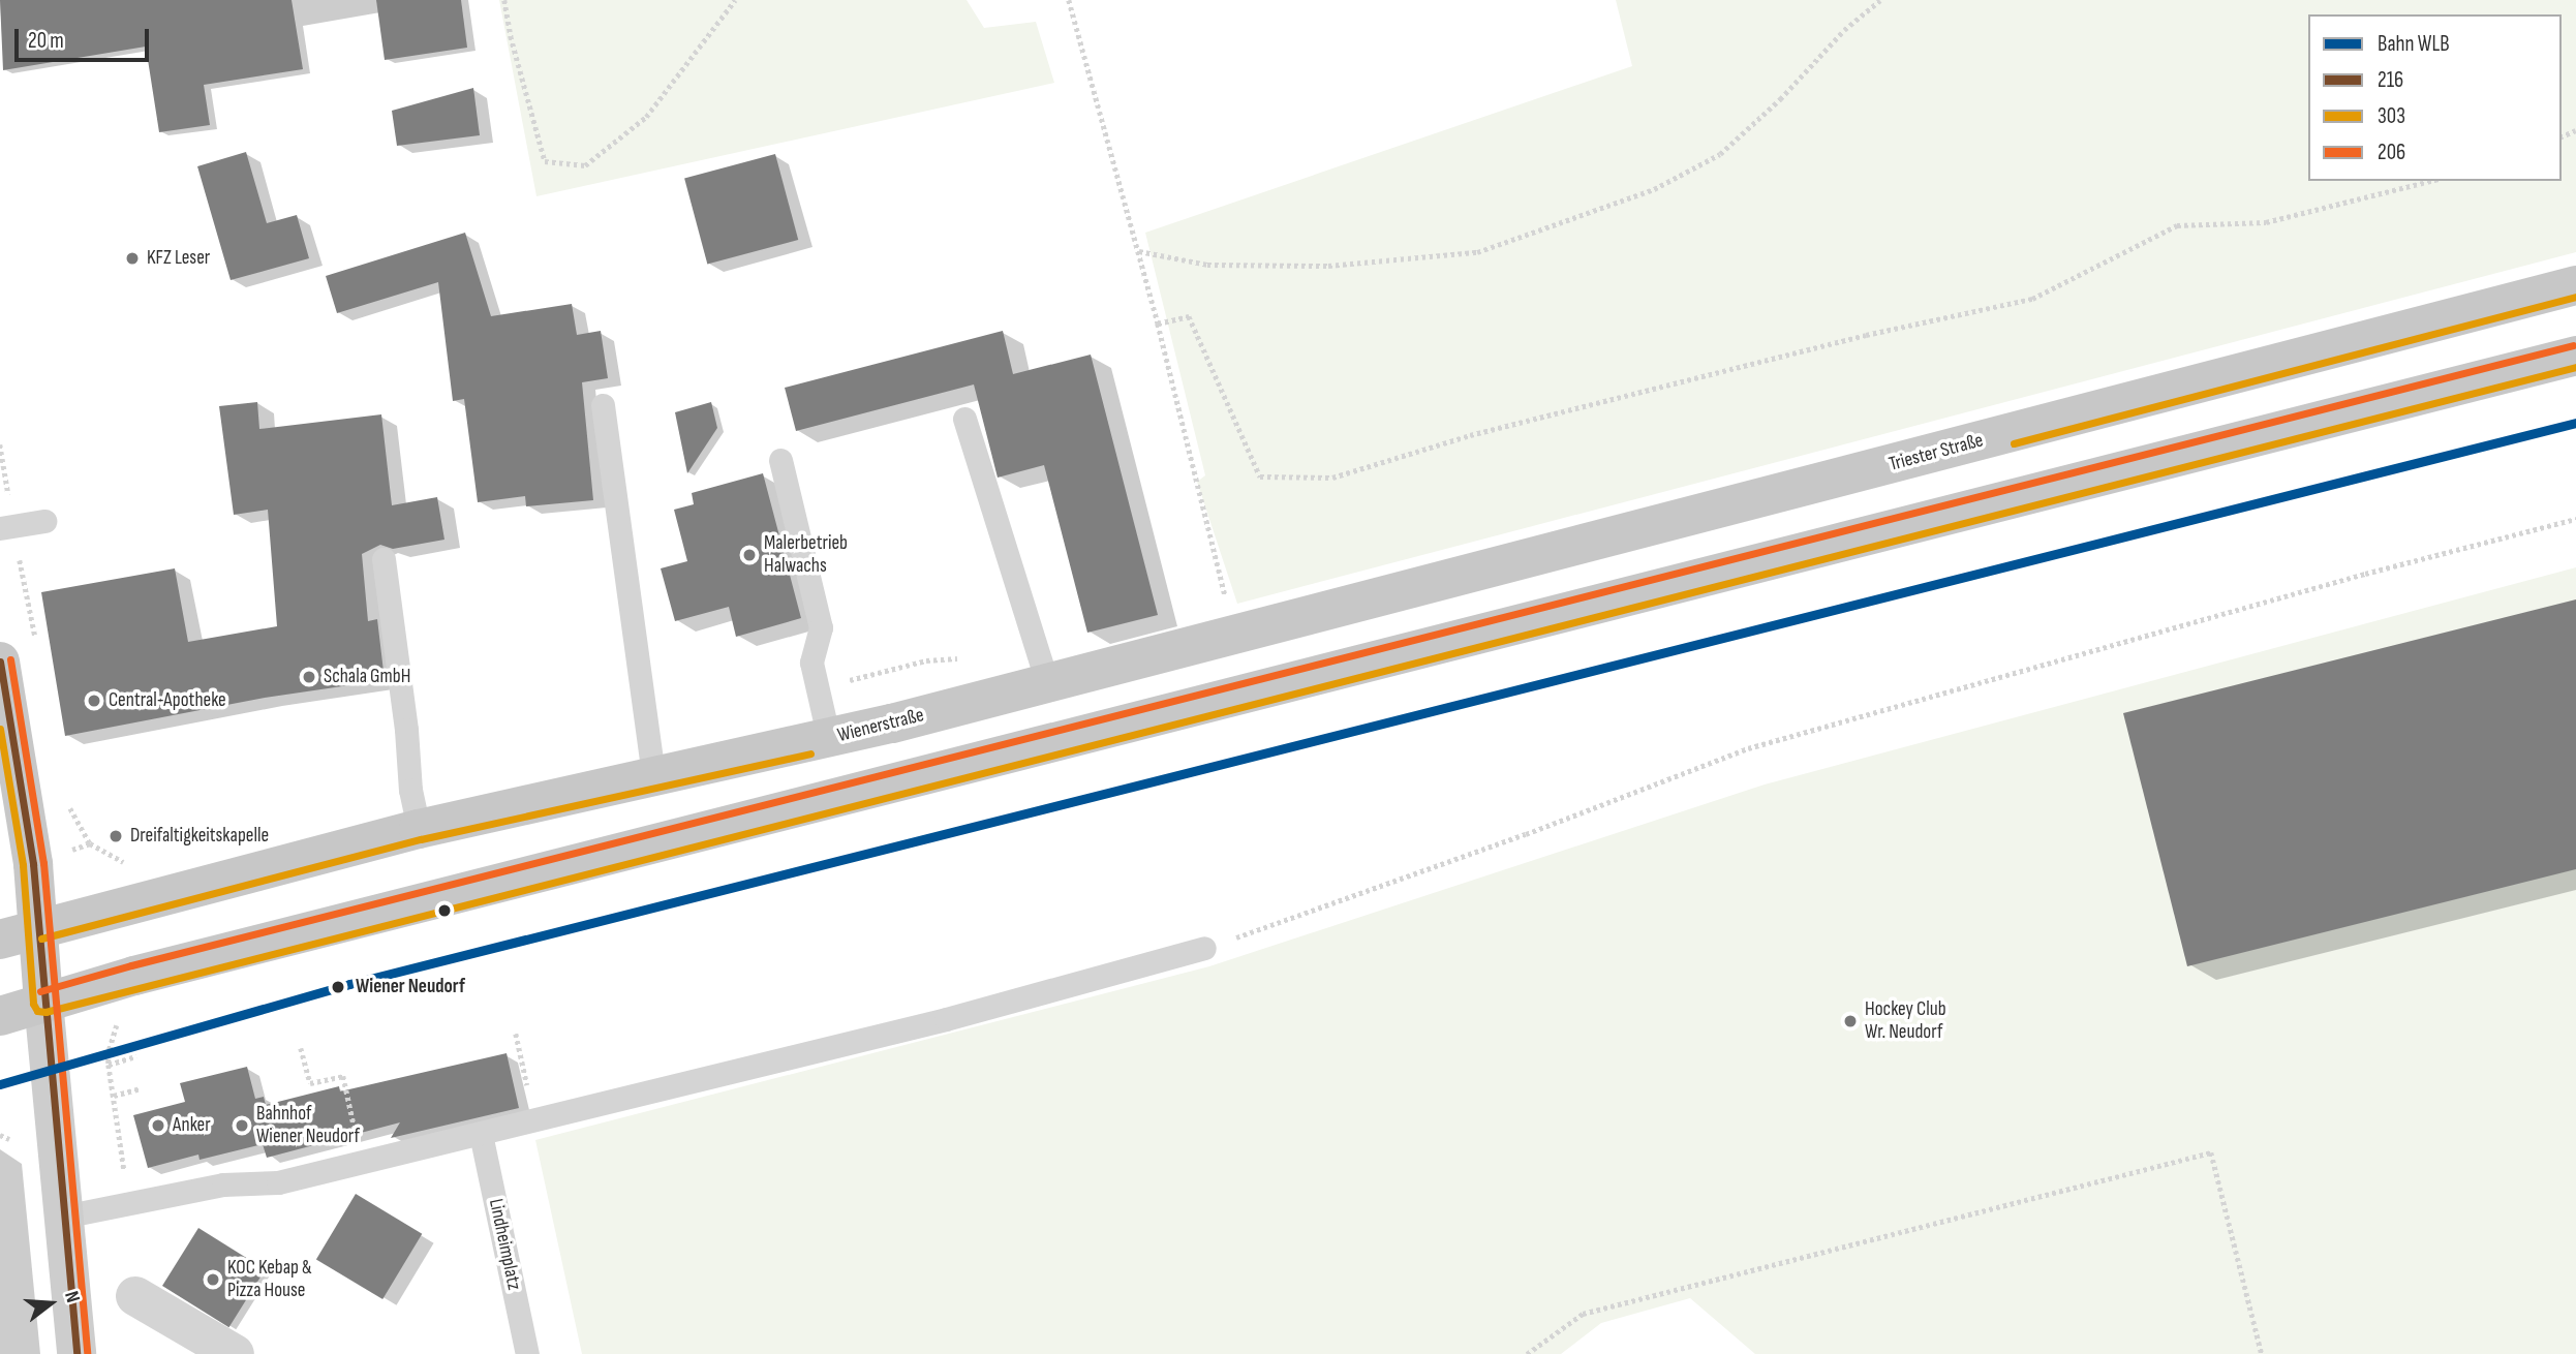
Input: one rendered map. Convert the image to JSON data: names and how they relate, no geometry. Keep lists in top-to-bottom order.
{
  "streets": {
    "main road": ["Triester Straße", "Wienerstraße"],
    "lane": ["Lindheimplatz"]
  },
  "crossings": [
    ["Triester Straße", "Wienerstraße"]
  ],
  "places": [
    "KFZ Leser",
    "Malerbetrieb Halwachs",
    "Schala GmbH",
    "Central-Apotheke",
    "Dreifaltigkeitskapelle",
    "Wiener Neudorf",
    "Hockey Club Wr. Neudorf",
    "Anker",
    "Bahnhof Wiener Neudorf",
    "KOC Kebap & Pizza House"
  ],
  "lines": [
    "transit line 303",
    "transit line 206",
    "rail line WLB",
    "transit line 216"
  ],
  "legend": [
    "Bahn WLB",
    "216",
    "303",
    "206"
  ],
  "scale_bar": "20 m",
  "north": "right"
}
